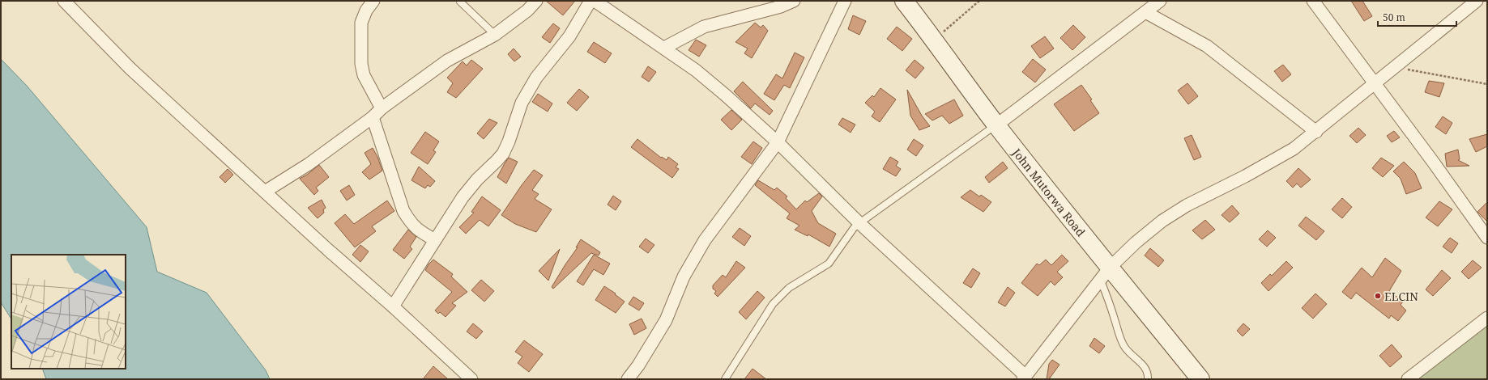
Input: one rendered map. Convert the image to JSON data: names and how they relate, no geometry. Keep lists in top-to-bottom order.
{
  "streets": {
    "street": ["John Mutorwa Road"]
  },
  "places": ["ELCIN"],
  "scale_bar": "50 m"
}
